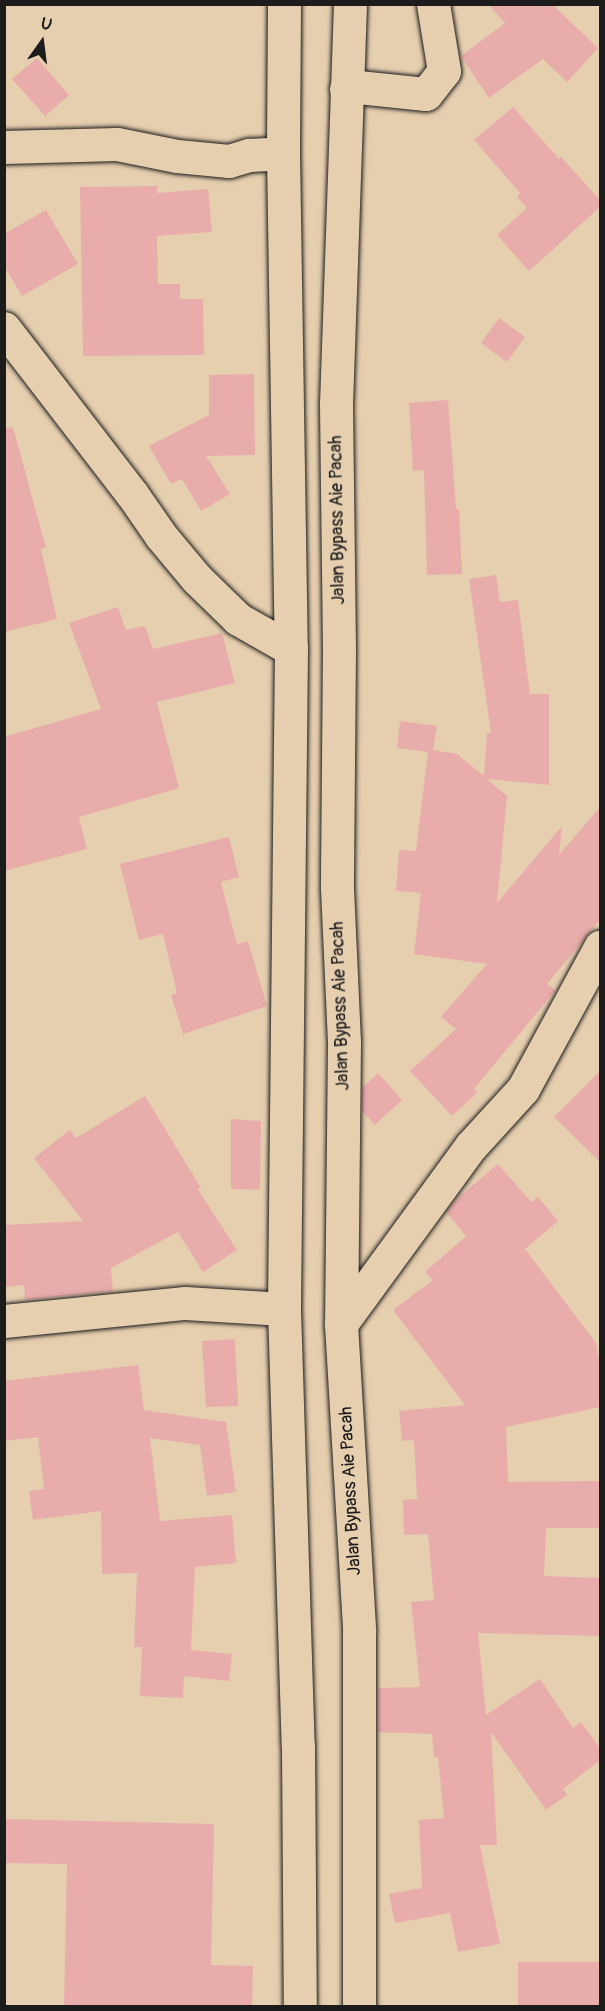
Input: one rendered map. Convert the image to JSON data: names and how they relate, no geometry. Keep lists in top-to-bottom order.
{
  "streets": {
    "main road": ["Jalan Bypass Aie Pacah"]
  },
  "north": "top"
}
